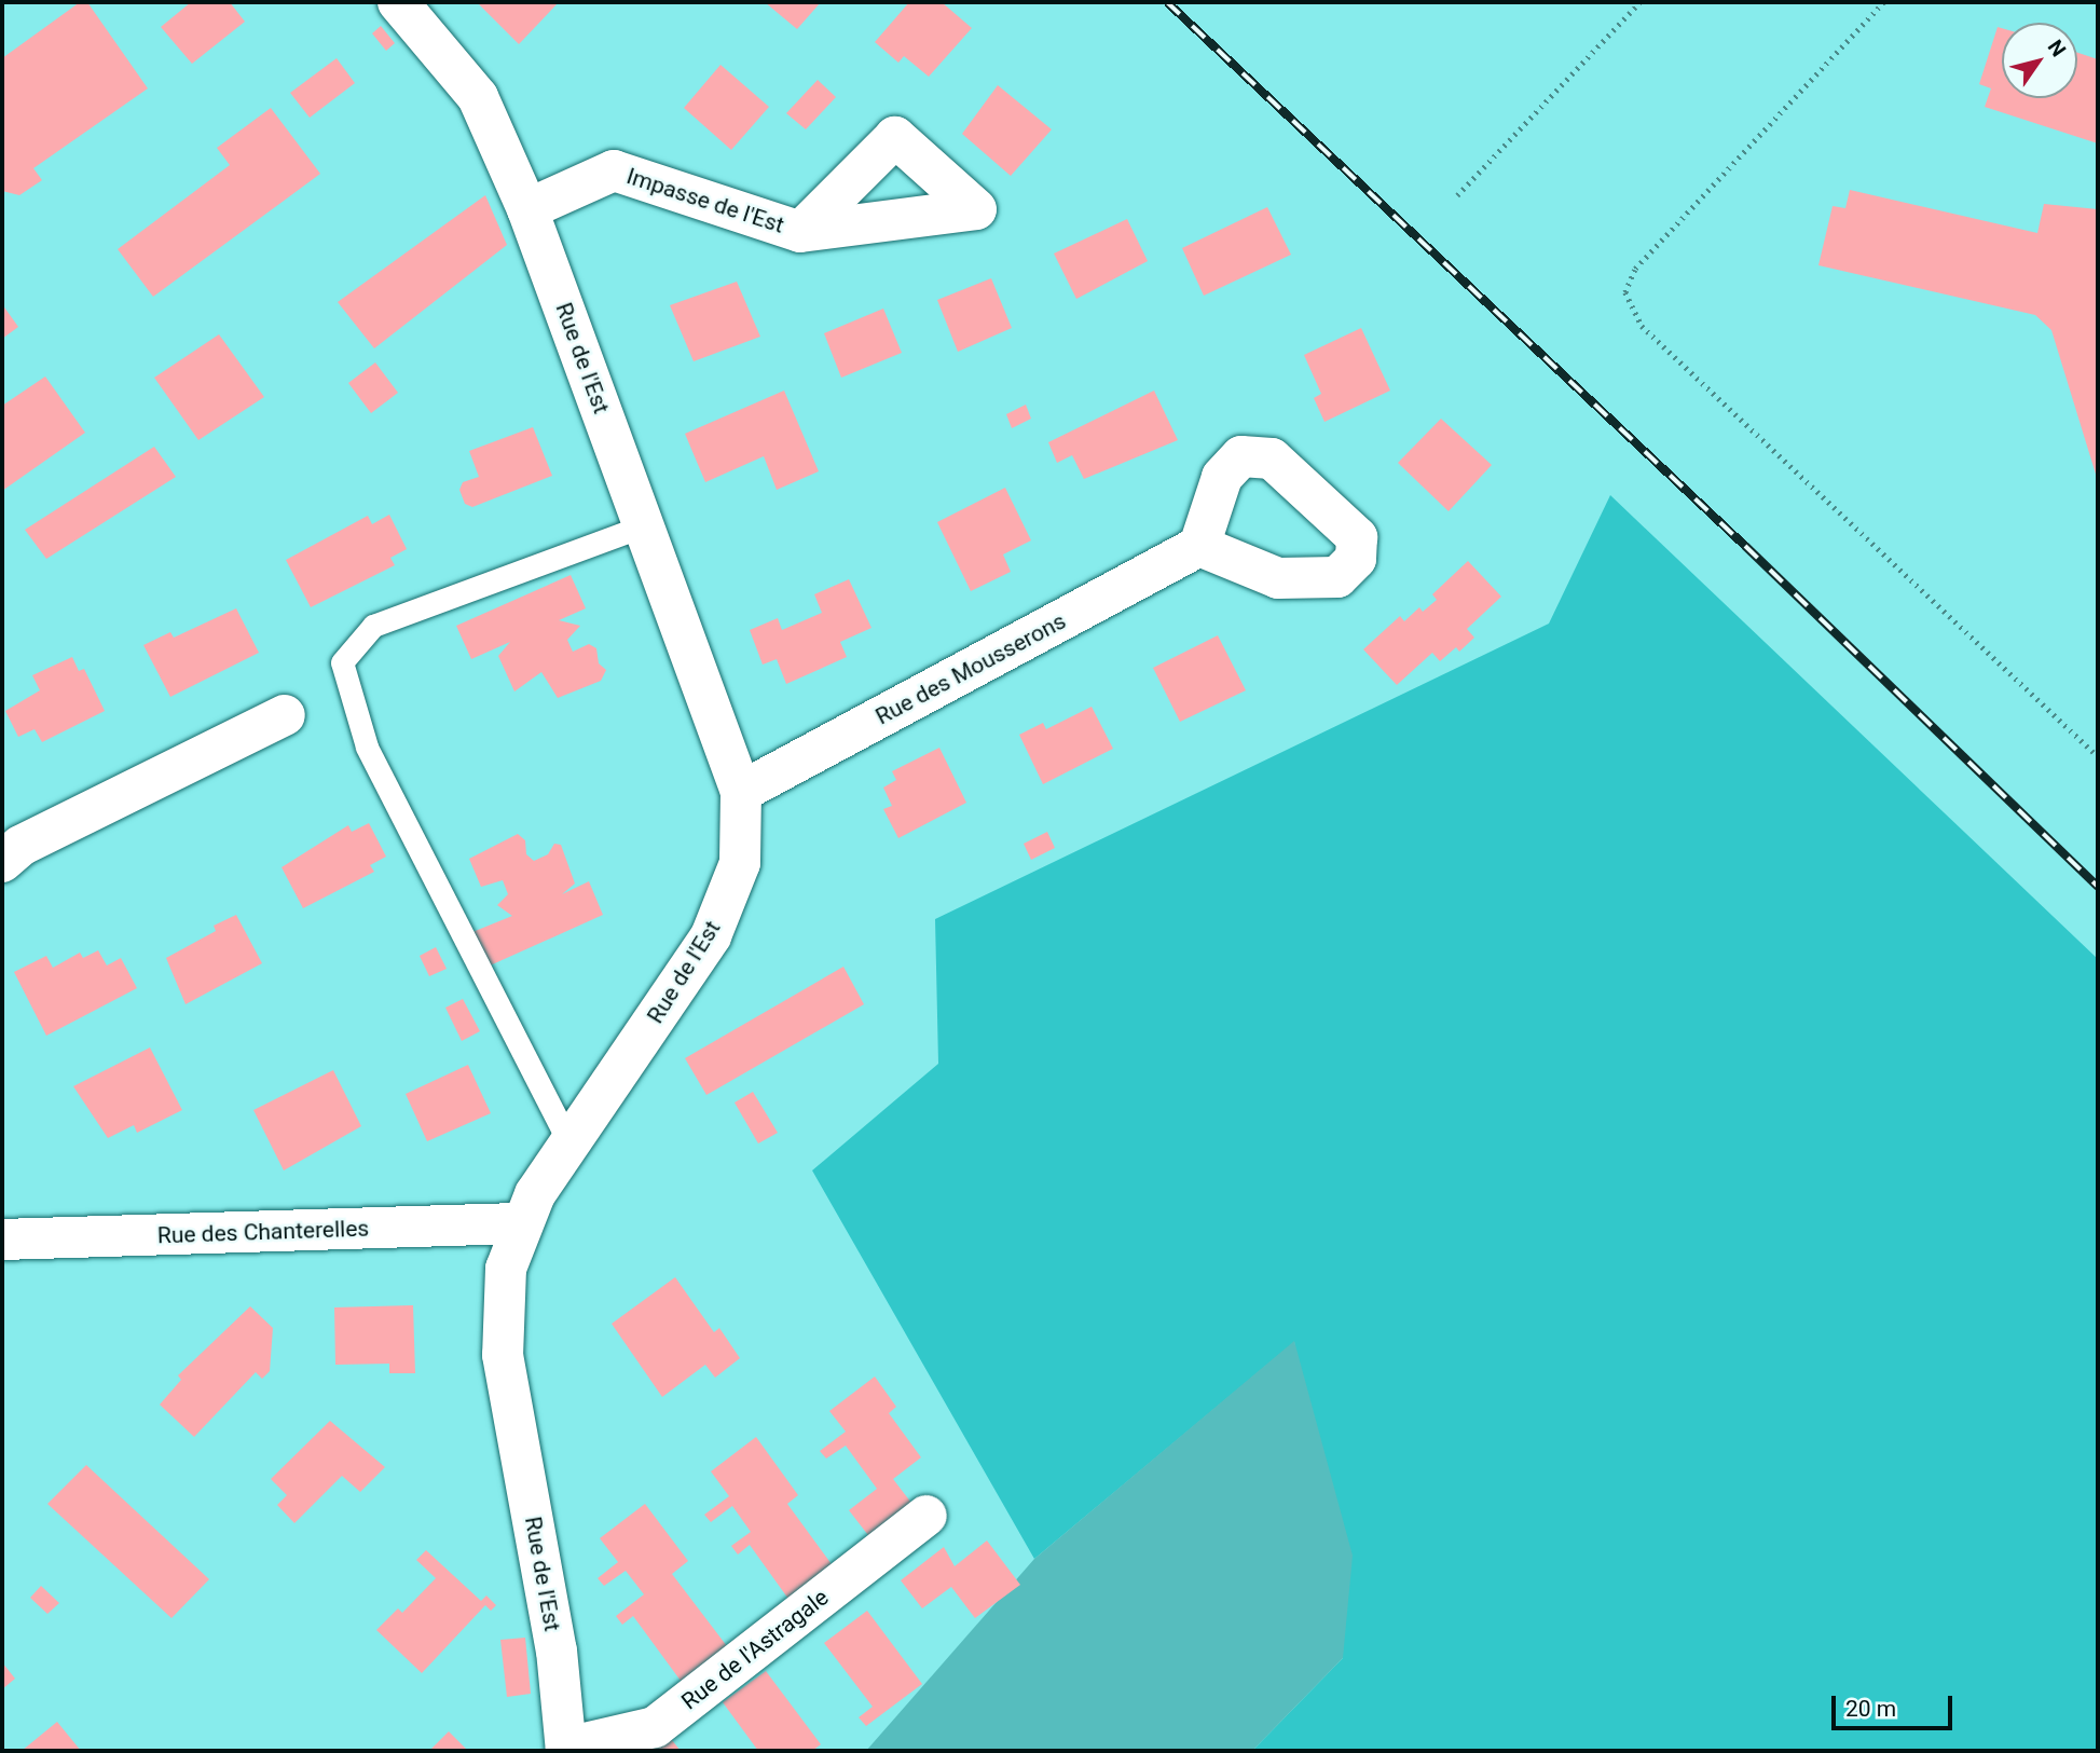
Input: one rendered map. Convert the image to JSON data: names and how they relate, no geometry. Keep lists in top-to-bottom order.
{
  "streets": {
    "street": [
      "Impasse de l'Est",
      "Rue de l'Est",
      "Rue des Mousserons",
      "Rue des Chanterelles",
      "Rue de l'Astragale"
    ]
  },
  "crossings": [
    ["Impasse de l'Est", "Rue de l'Est"],
    ["Rue de l'Est", "Rue des Mousserons"],
    ["Rue de l'Est", "Rue des Chanterelles"],
    ["Rue de l'Est", "Rue de l'Astragale"]
  ],
  "scale_bar": "20 m",
  "north": "top right"
}
